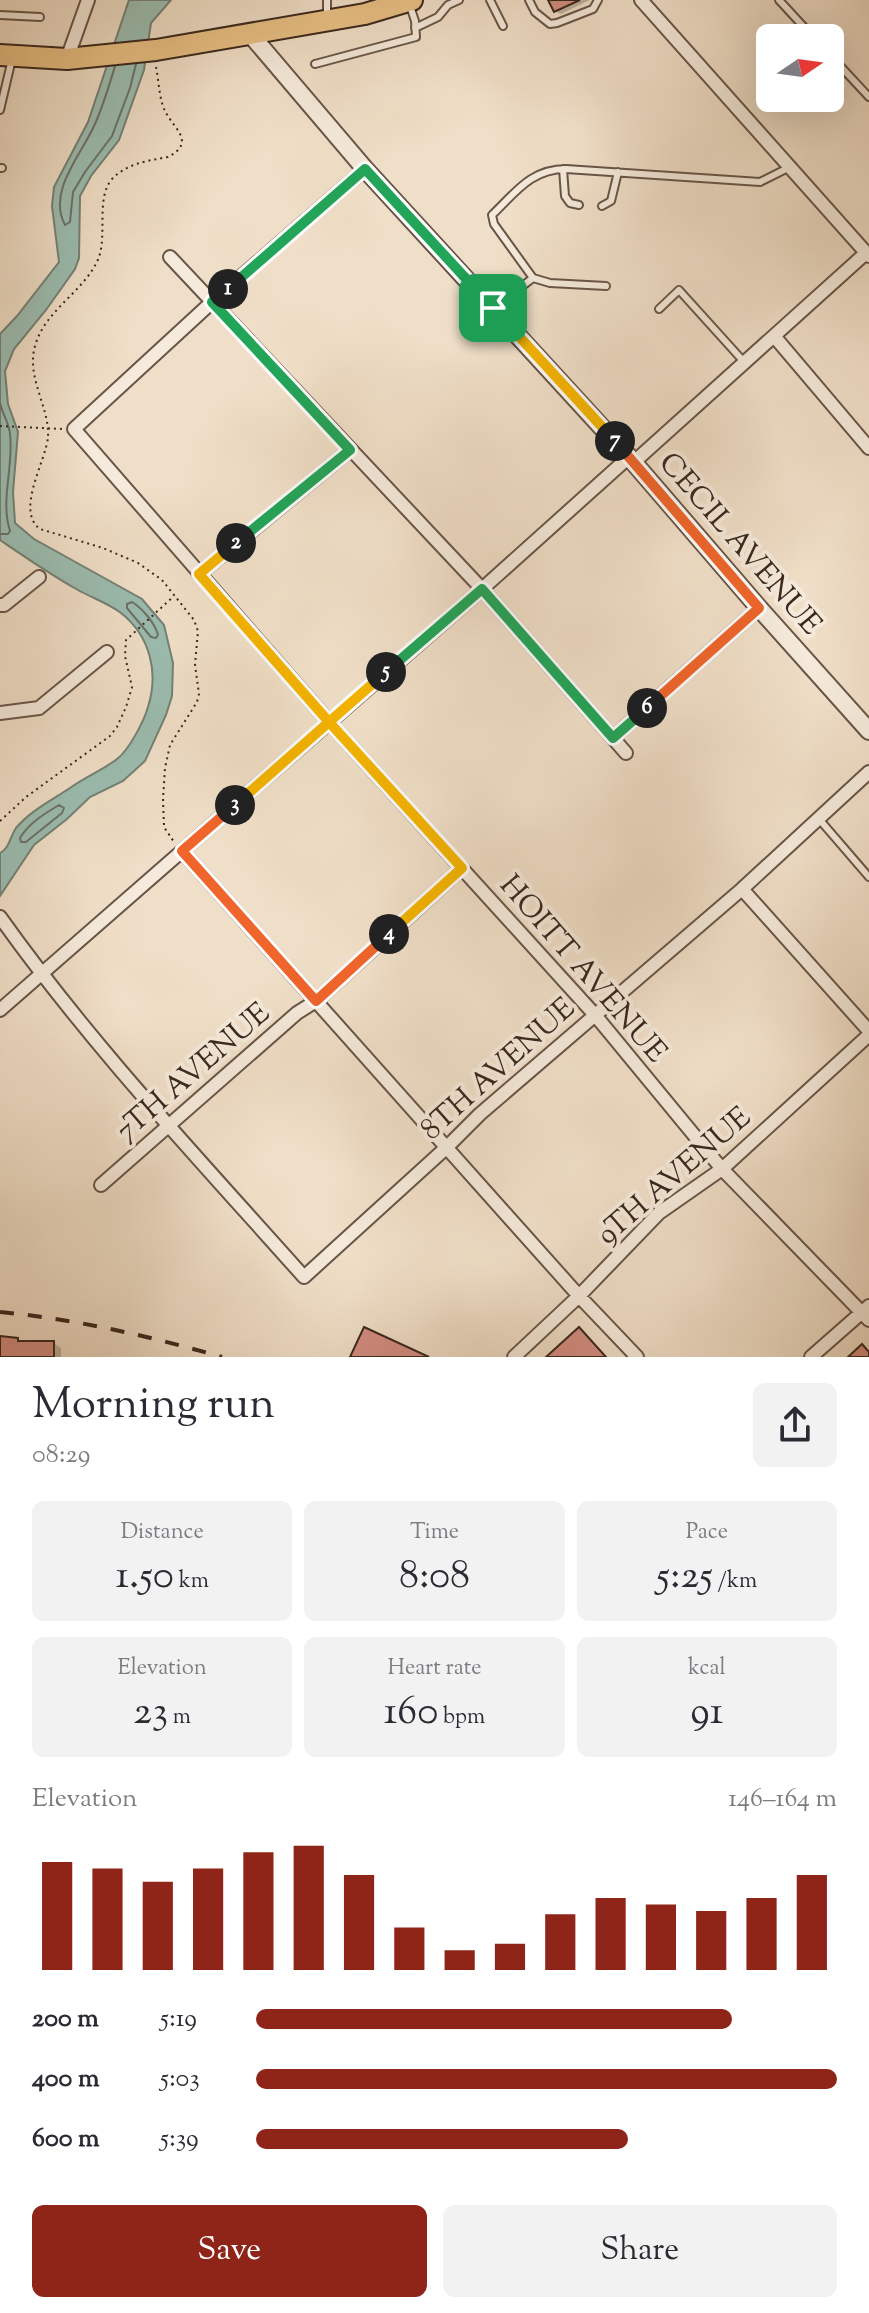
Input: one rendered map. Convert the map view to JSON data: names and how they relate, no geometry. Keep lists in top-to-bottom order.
{
  "streets": {
    "street": [
      "CECIL AVENUE",
      "HOITT AVENUE",
      "8TH AVENUE",
      "7TH AVENUE",
      "9TH AVENUE"
    ]
  },
  "crossings": [
    ["HOITT AVENUE", "8TH AVENUE"],
    ["HOITT AVENUE", "7TH AVENUE"],
    ["HOITT AVENUE", "9TH AVENUE"],
    ["8TH AVENUE", "7TH AVENUE"]
  ],
  "north": "right",
  "page": {
    "pins": [
      "1",
      "7",
      "2",
      "5",
      "6",
      "3",
      "4"
    ],
    "heading": ["Morning run", "08:29"],
    "stats": [
      ["Distance", "1.50 km"],
      ["Time", "8:08"],
      ["Pace", "5:25 /km"],
      ["Elevation", "23 m"],
      ["Heart rate", "160 bpm"],
      ["kcal", "91"]
    ],
    "chart": ["Elevation", "146–164 m"],
    "list": [
      {
        "name": "200 m",
        "note": "5:19"
      },
      {
        "name": "400 m",
        "note": "5:03"
      },
      {
        "name": "600 m",
        "note": "5:39"
      }
    ],
    "buttons": ["Save", "Share"]
  }
}
